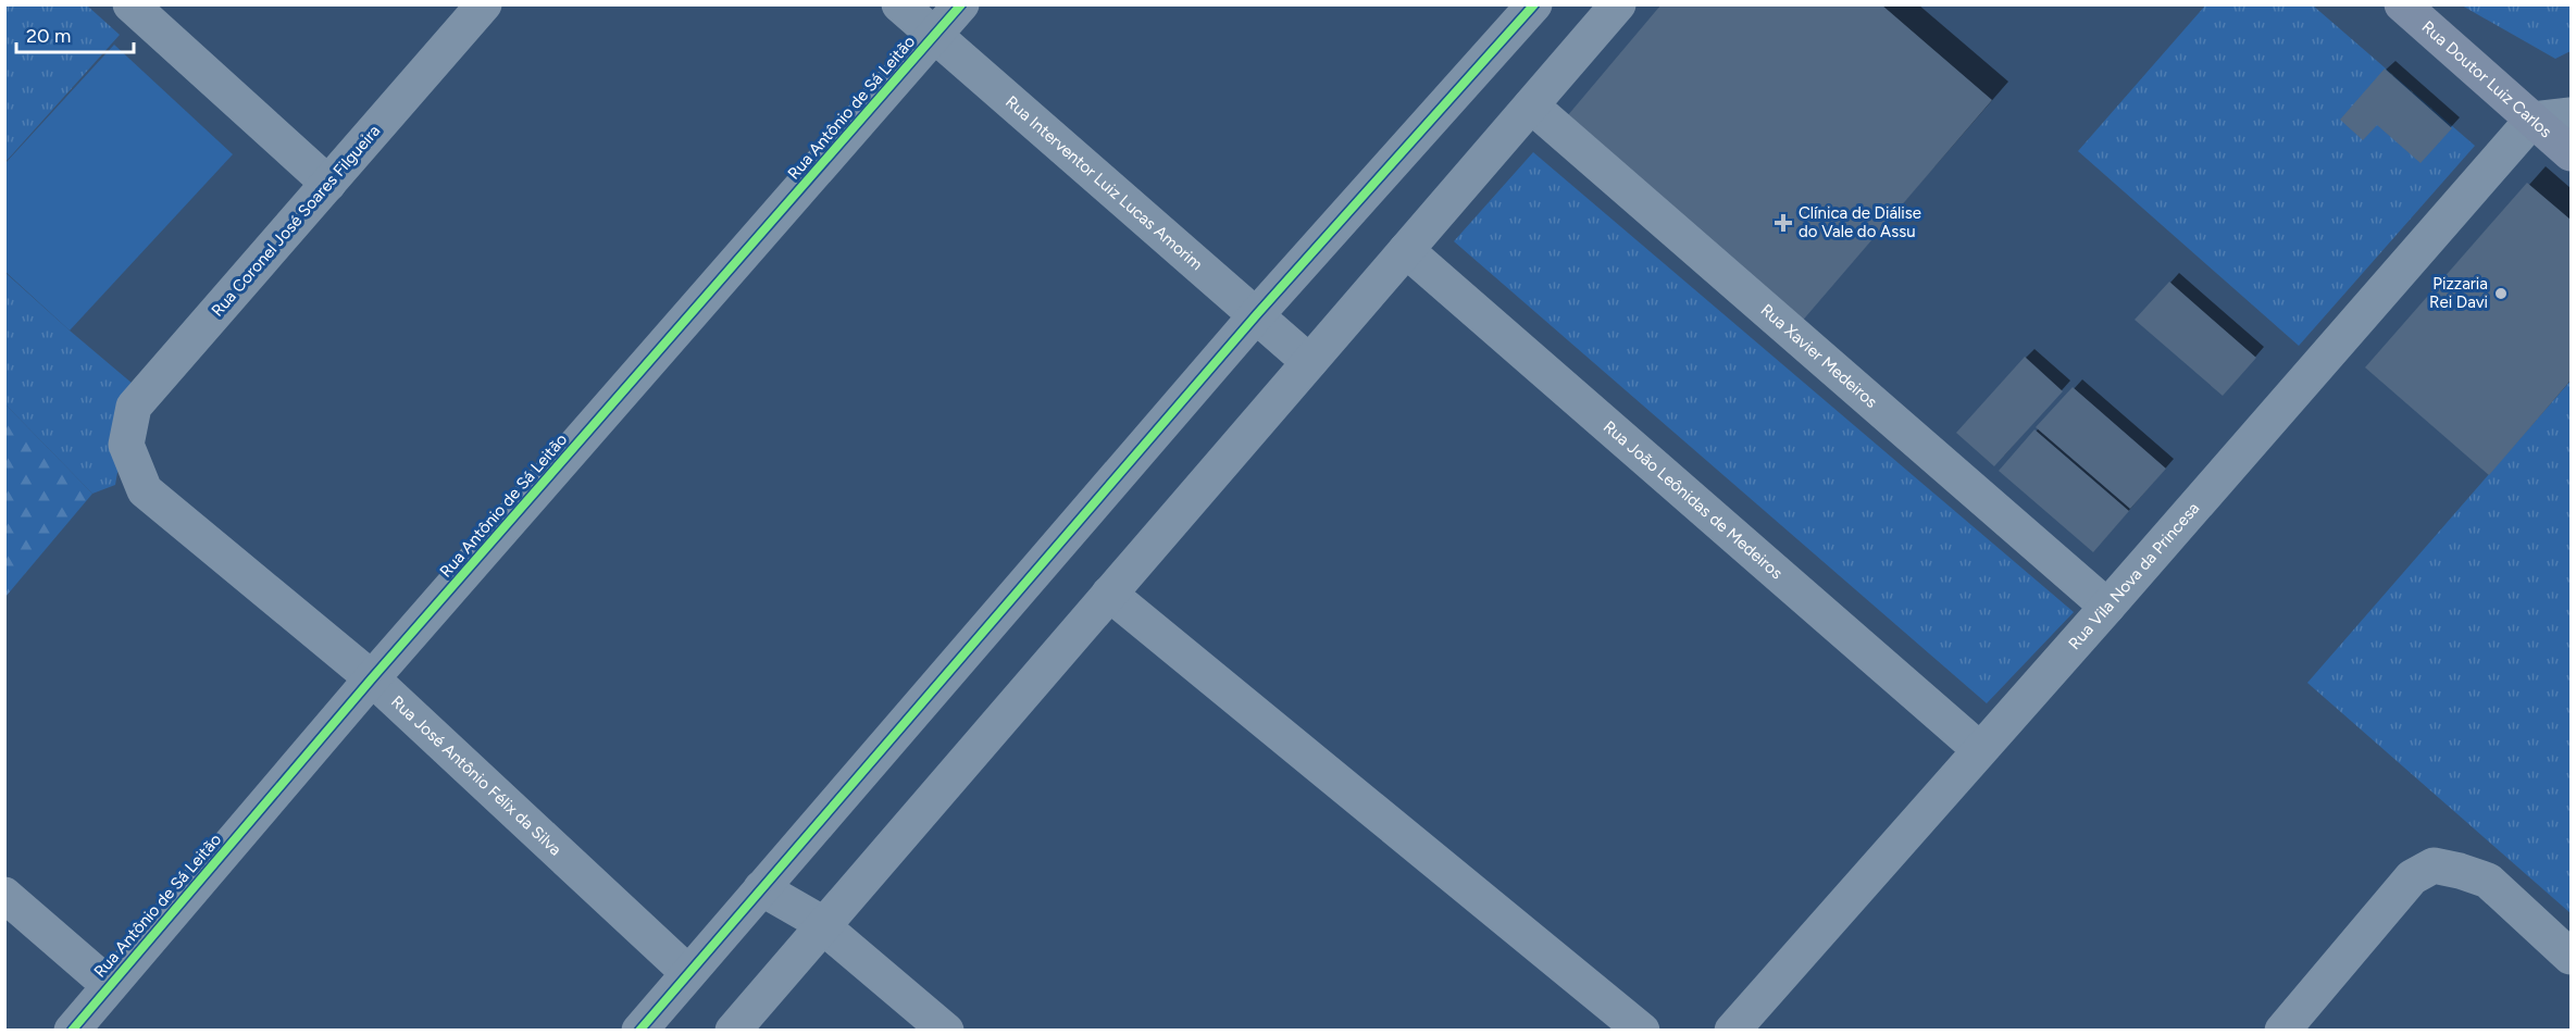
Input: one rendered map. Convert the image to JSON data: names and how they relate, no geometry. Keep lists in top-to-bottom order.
{
  "streets": {
    "main road": ["Rua Doutor Luiz Carlos"],
    "street": [
      "Rua Antônio de Sá Leitão",
      "Rua Interventor Luiz Lucas Amorim",
      "Rua Coronel José Soares Filgueira",
      "Rua Xavier Medeiros",
      "Rua João Leônidas de Medeiros",
      "Rua Vila Nova da Princesa",
      "Rua José Antônio Félix da Silva"
    ]
  },
  "crossings": [
    ["Rua Doutor Luiz Carlos", "Rua Vila Nova da Princesa"],
    ["Rua Antônio de Sá Leitão", "Rua Interventor Luiz Lucas Amorim"],
    ["Rua Antônio de Sá Leitão", "Rua José Antônio Félix da Silva"],
    ["Rua Coronel José Soares Filgueira", "Rua José Antônio Félix da Silva"],
    ["Rua Xavier Medeiros", "Rua Vila Nova da Princesa"],
    ["Rua João Leônidas de Medeiros", "Rua Vila Nova da Princesa"]
  ],
  "places": {
    "health": ["Clínica de Diálise do Vale do Assu"],
    "other": ["Pizzaria Rei Davi"]
  },
  "scale_bar": "20 m"
}
